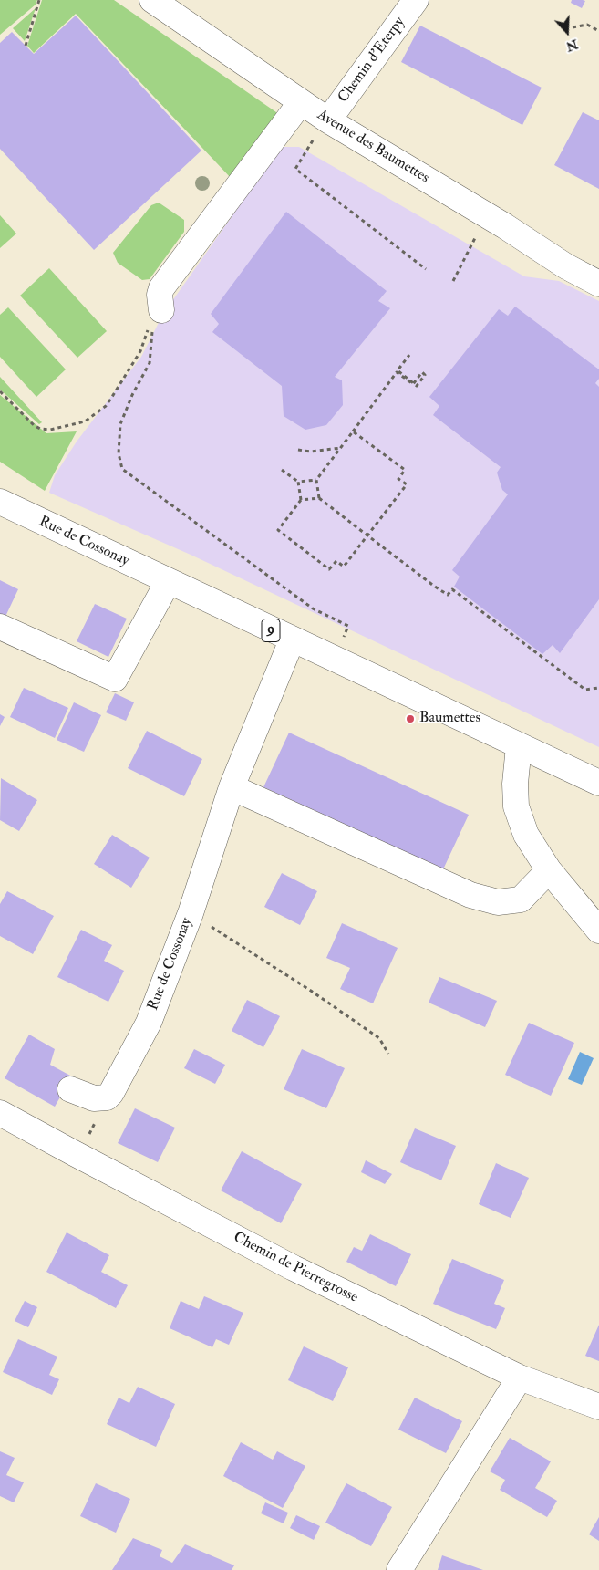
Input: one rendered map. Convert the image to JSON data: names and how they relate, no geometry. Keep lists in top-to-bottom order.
{
  "streets": {
    "street": [
      "Chemin d'Eterpy",
      "Avenue des Baumettes",
      "Rue de Cossonay",
      "9",
      "Chemin de Pierregrosse"
    ]
  },
  "crossings": [
    ["Chemin d'Eterpy", "Avenue des Baumettes"]
  ],
  "places": ["Baumettes"],
  "north": "bottom"
}
